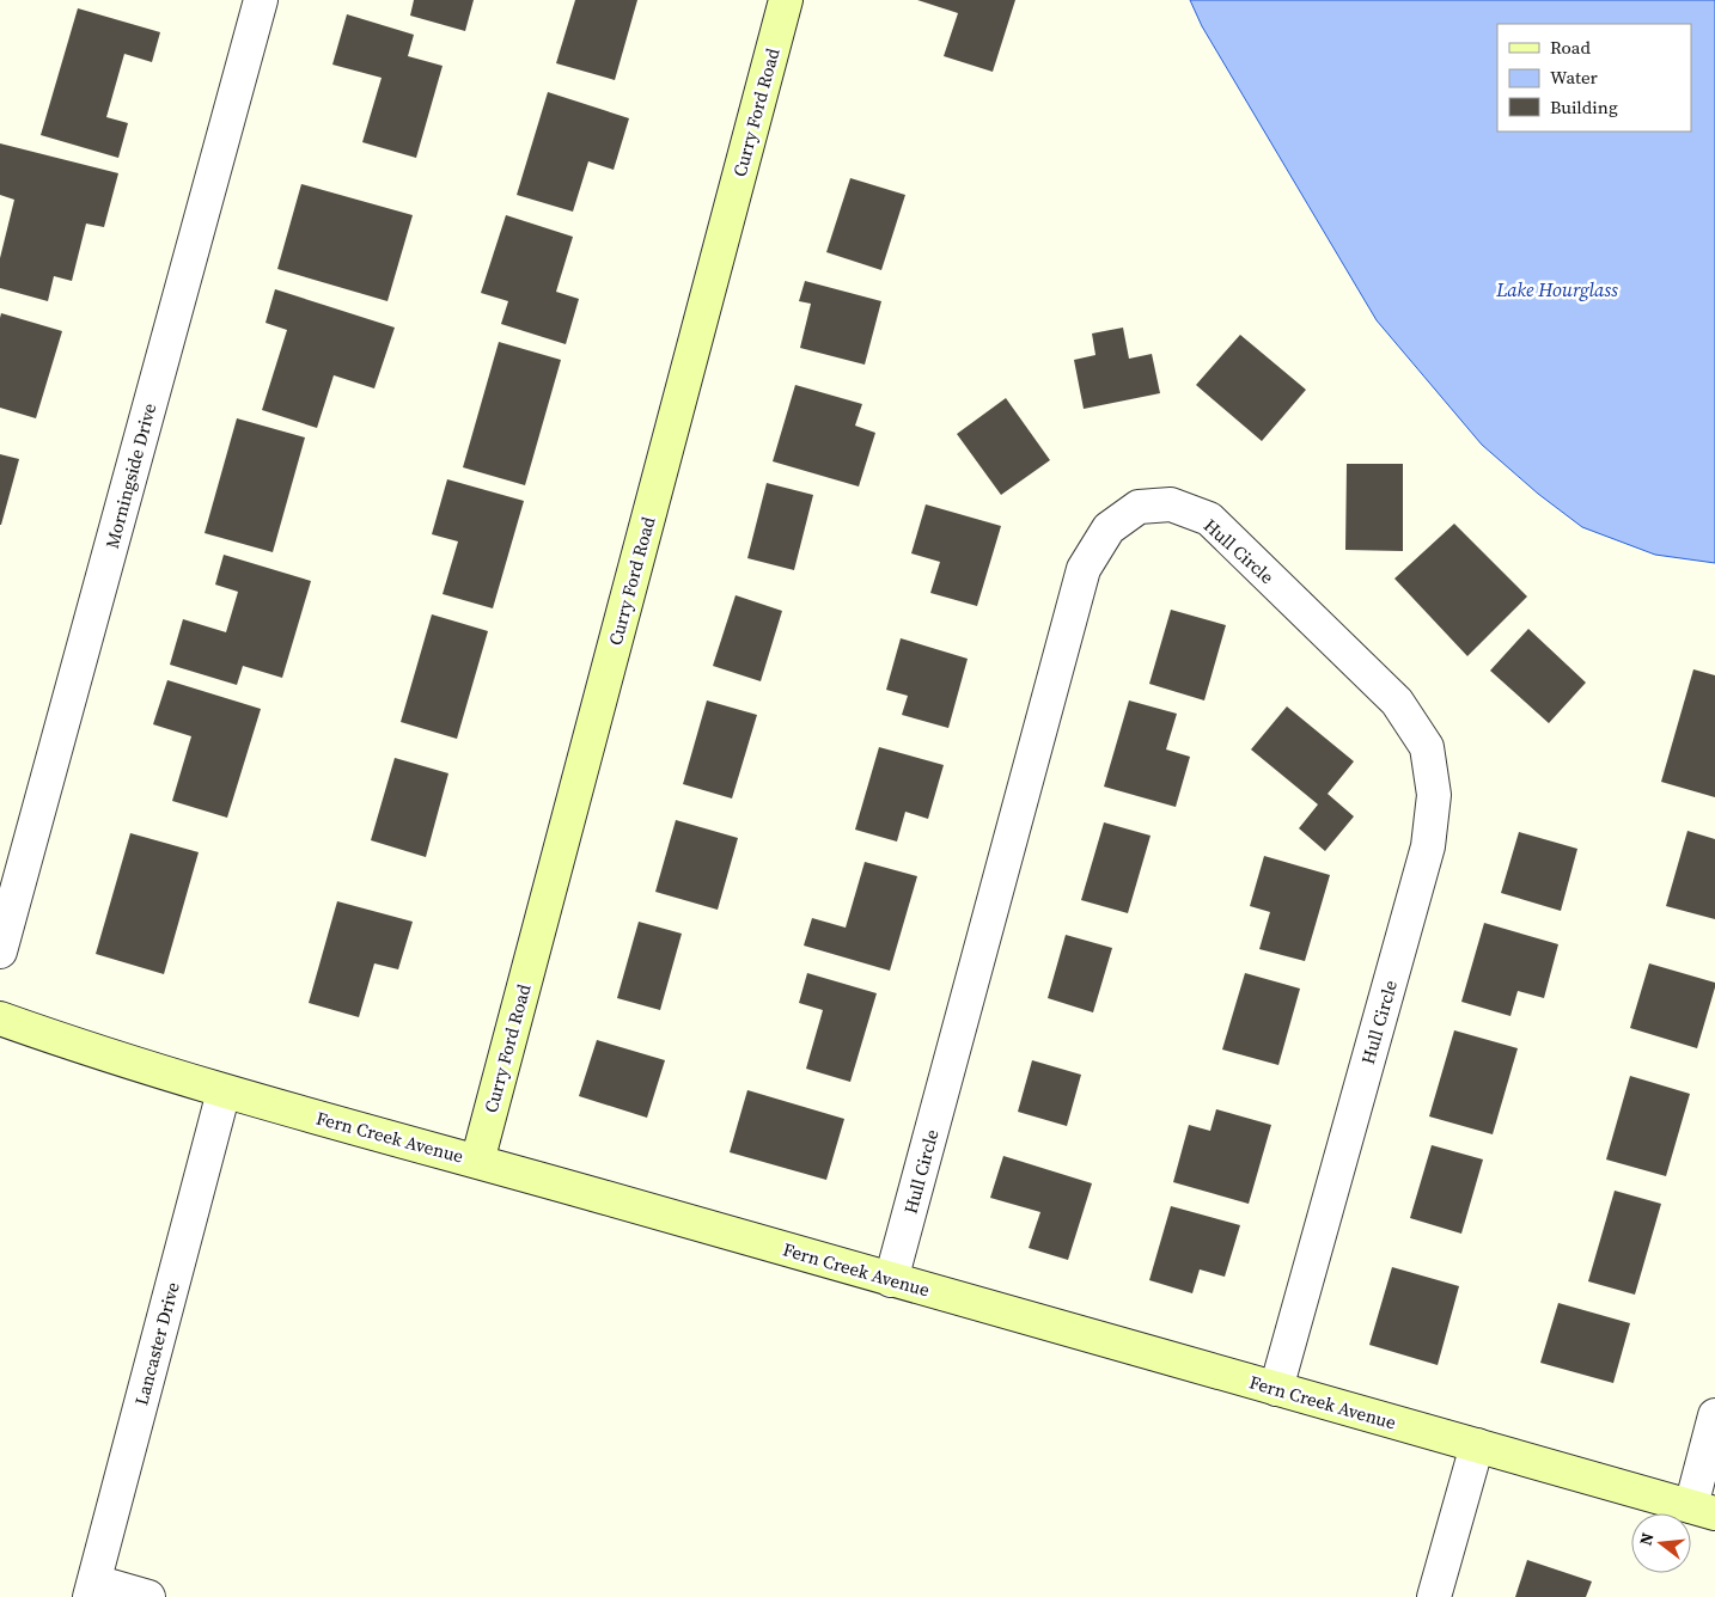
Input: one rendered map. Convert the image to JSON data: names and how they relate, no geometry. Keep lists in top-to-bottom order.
{
  "streets": {
    "street": [
      "Curry Ford Road",
      "Morningside Drive",
      "Hull Circle",
      "Fern Creek Avenue",
      "Lancaster Drive"
    ]
  },
  "crossings": [
    ["Curry Ford Road", "Fern Creek Avenue"],
    ["Hull Circle", "Fern Creek Avenue"],
    ["Fern Creek Avenue", "Lancaster Drive"]
  ],
  "water": ["Lake Hourglass"],
  "legend": ["Road", "Water", "Building"],
  "north": "left"
}
